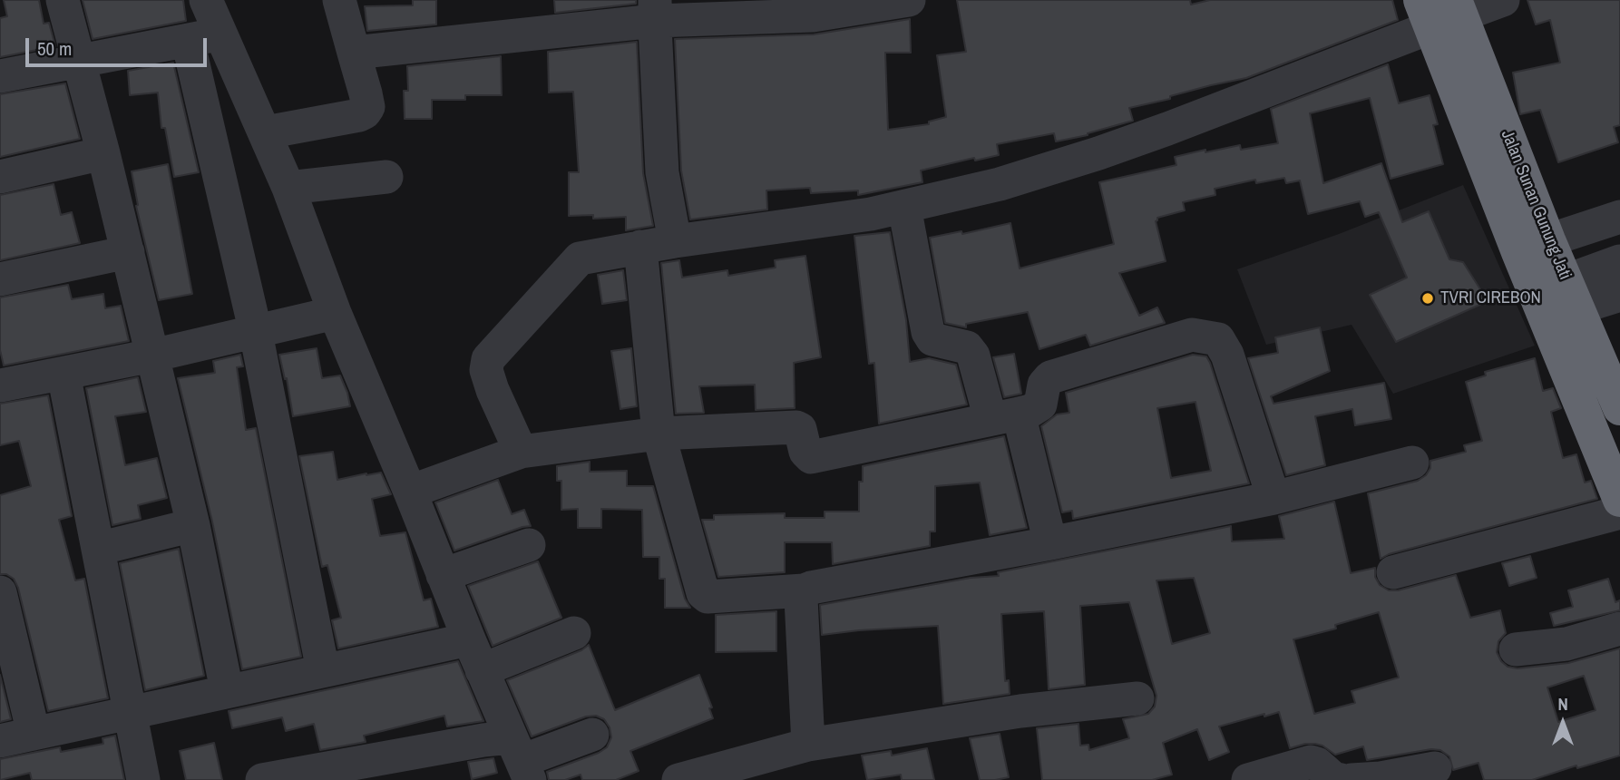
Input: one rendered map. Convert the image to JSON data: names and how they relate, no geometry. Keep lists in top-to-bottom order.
{
  "places": ["TVRI CIREBON"],
  "scale_bar": "50 m",
  "north": "top"
}
